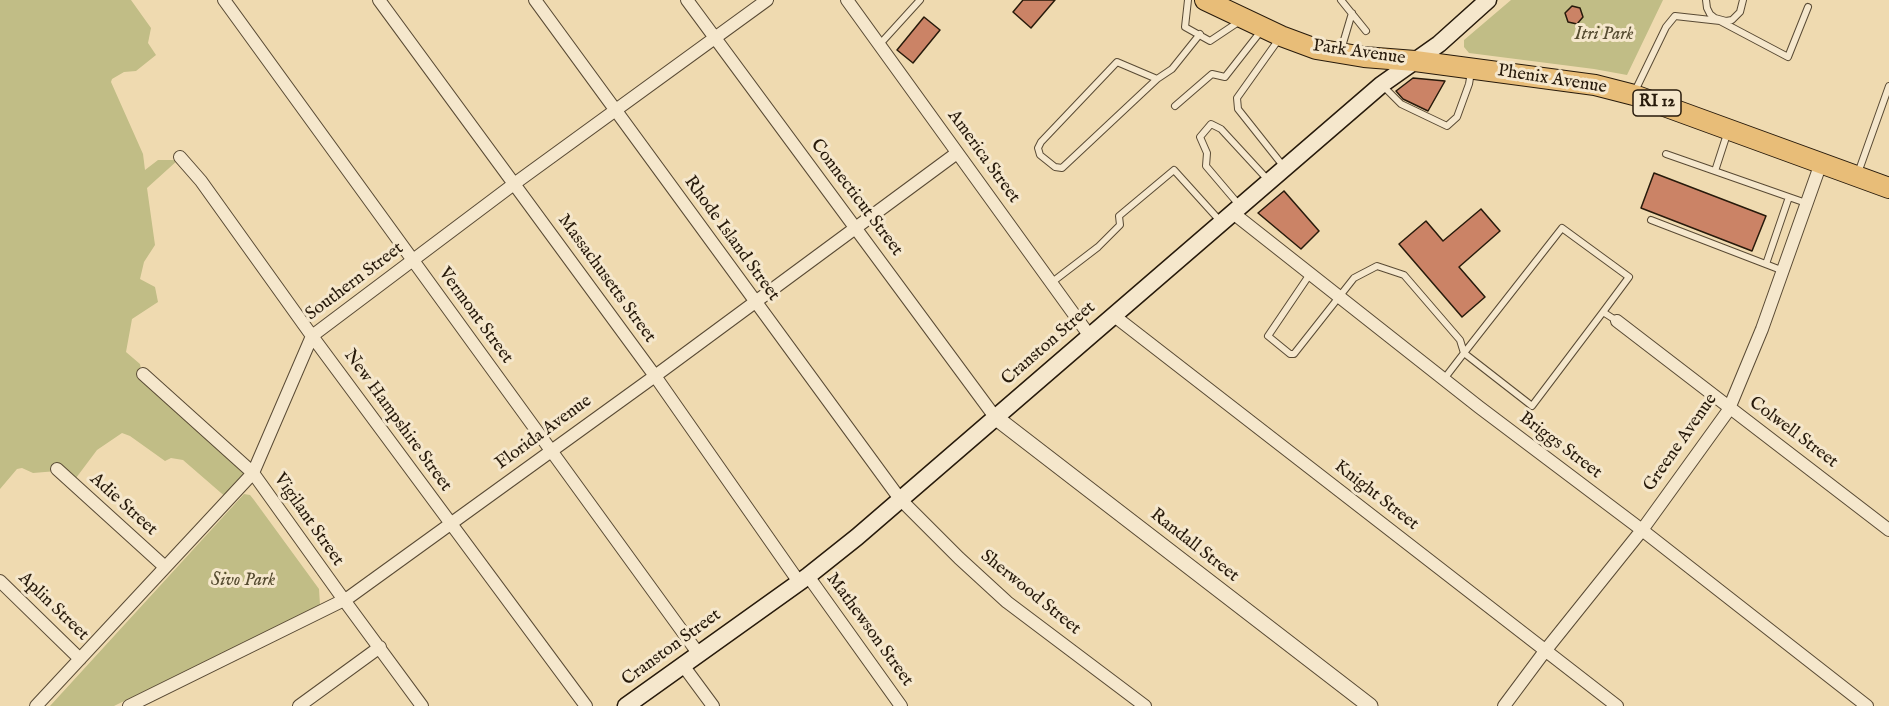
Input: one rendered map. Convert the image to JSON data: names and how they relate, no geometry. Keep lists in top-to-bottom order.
{
  "streets": {
    "main road": [
      "Park Avenue",
      "Phenix Avenue",
      "RI 12",
      "Cranston Street"
    ],
    "street": [
      "America Street",
      "Connecticut Street",
      "Rhode Island Street",
      "Massachusetts Street",
      "Southern Street",
      "Vermont Street",
      "New Hampshire Street",
      "Florida Avenue",
      "Colwell Street",
      "Greene Avenue",
      "Briggs Street",
      "Knight Street",
      "Adie Street",
      "Vigilant Street",
      "Randall Street",
      "Sherwood Street",
      "Aplin Street",
      "Mathewson Street"
    ]
  },
  "crossings": [
    ["Park Avenue", "Phenix Avenue"],
    ["Park Avenue", "Cranston Street"],
    ["Phenix Avenue", "Cranston Street"],
    ["Phenix Avenue", "Greene Avenue"],
    ["America Street", "Cranston Street"],
    ["America Street", "Florida Avenue"],
    ["Connecticut Street", "Southern Street"],
    ["Connecticut Street", "Cranston Street"],
    ["Connecticut Street", "Florida Avenue"],
    ["Connecticut Street", "Randall Street"],
    ["Rhode Island Street", "Southern Street"],
    ["Rhode Island Street", "Cranston Street"],
    ["Rhode Island Street", "Florida Avenue"],
    ["Rhode Island Street", "Sherwood Street"],
    ["Massachusetts Street", "Southern Street"],
    ["Massachusetts Street", "Cranston Street"],
    ["Massachusetts Street", "Florida Avenue"],
    ["Massachusetts Street", "Mathewson Street"],
    ["Southern Street", "Vermont Street"],
    ["Southern Street", "New Hampshire Street"],
    ["Southern Street", "Adie Street"],
    ["Southern Street", "Vigilant Street"],
    ["Southern Street", "Aplin Street"],
    ["Vermont Street", "Cranston Street"],
    ["Vermont Street", "Florida Avenue"],
    ["Cranston Street", "Briggs Street"],
    ["Cranston Street", "Knight Street"],
    ["Cranston Street", "Randall Street"],
    ["Cranston Street", "Sherwood Street"],
    ["Cranston Street", "Mathewson Street"],
    ["New Hampshire Street", "Florida Avenue"],
    ["Florida Avenue", "Vigilant Street"],
    ["Colwell Street", "Greene Avenue"],
    ["Greene Avenue", "Briggs Street"],
    ["Greene Avenue", "Knight Street"]
  ],
  "parks": ["Itri Park", "Sivo Park"]
}
